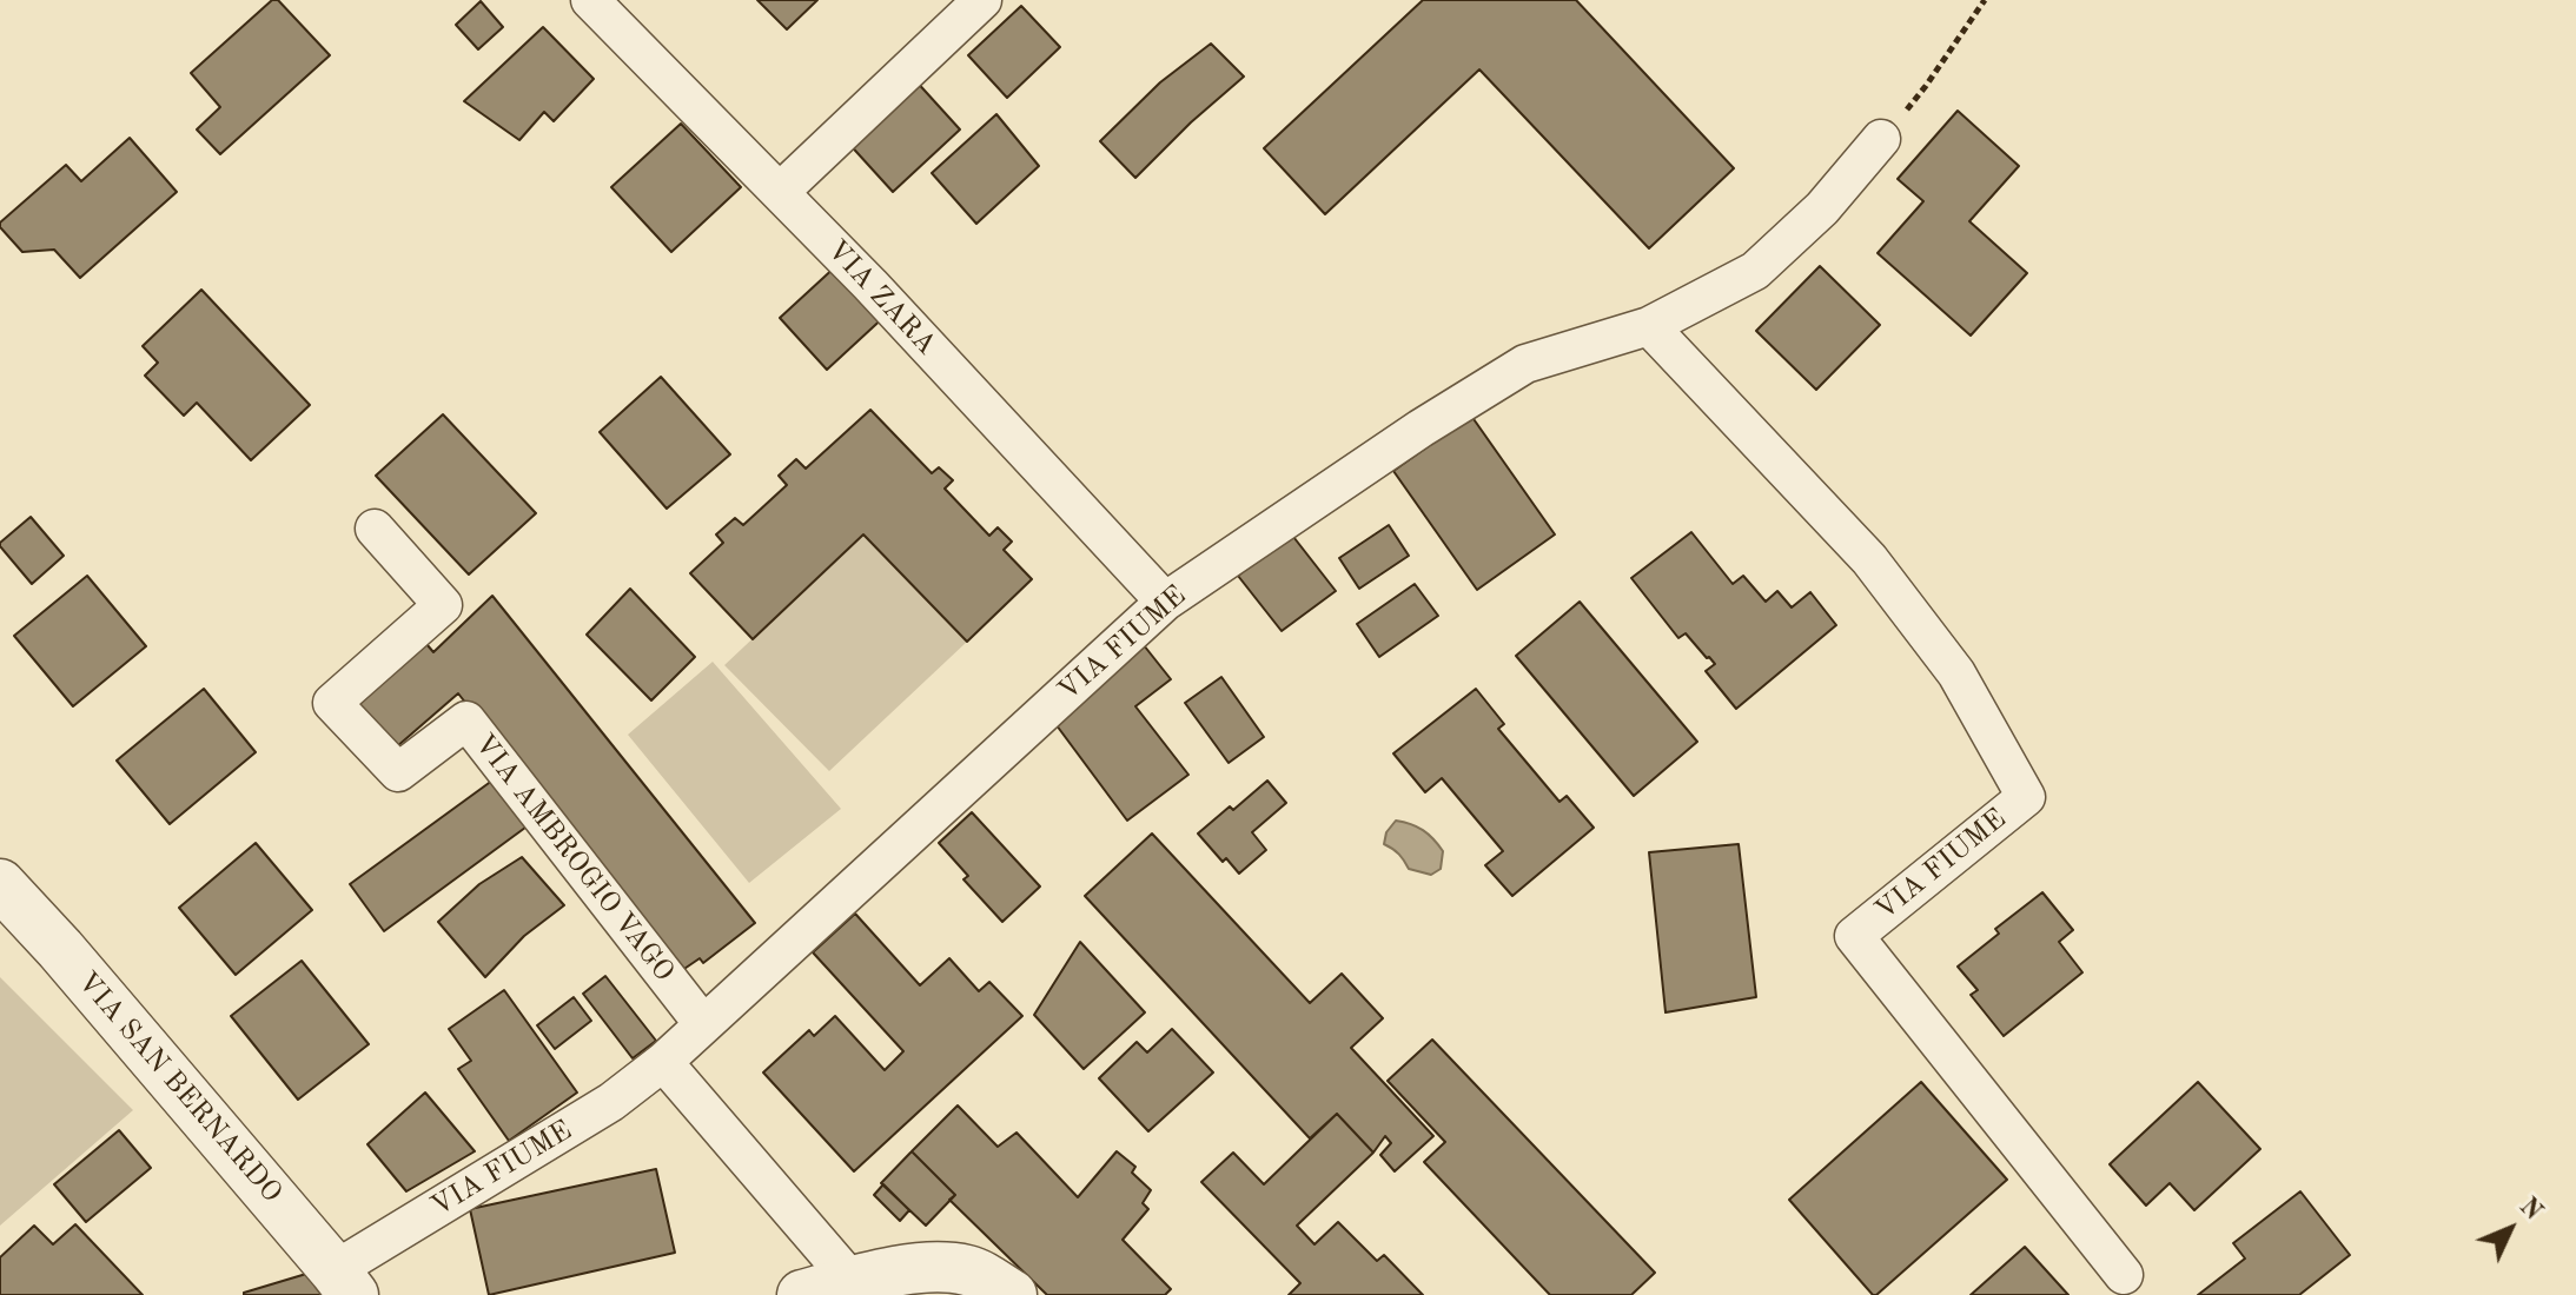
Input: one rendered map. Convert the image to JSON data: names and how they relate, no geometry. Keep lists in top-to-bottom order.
{
  "streets": {
    "street": [
      "VIA ZARA",
      "VIA FIUME",
      "VIA AMBROGIO VAGO",
      "VIA SAN BERNARDO"
    ]
  },
  "crossings": [
    ["VIA ZARA", "VIA FIUME"],
    ["VIA FIUME", "VIA AMBROGIO VAGO"],
    ["VIA FIUME", "VIA SAN BERNARDO"]
  ],
  "north": "top right"
}
